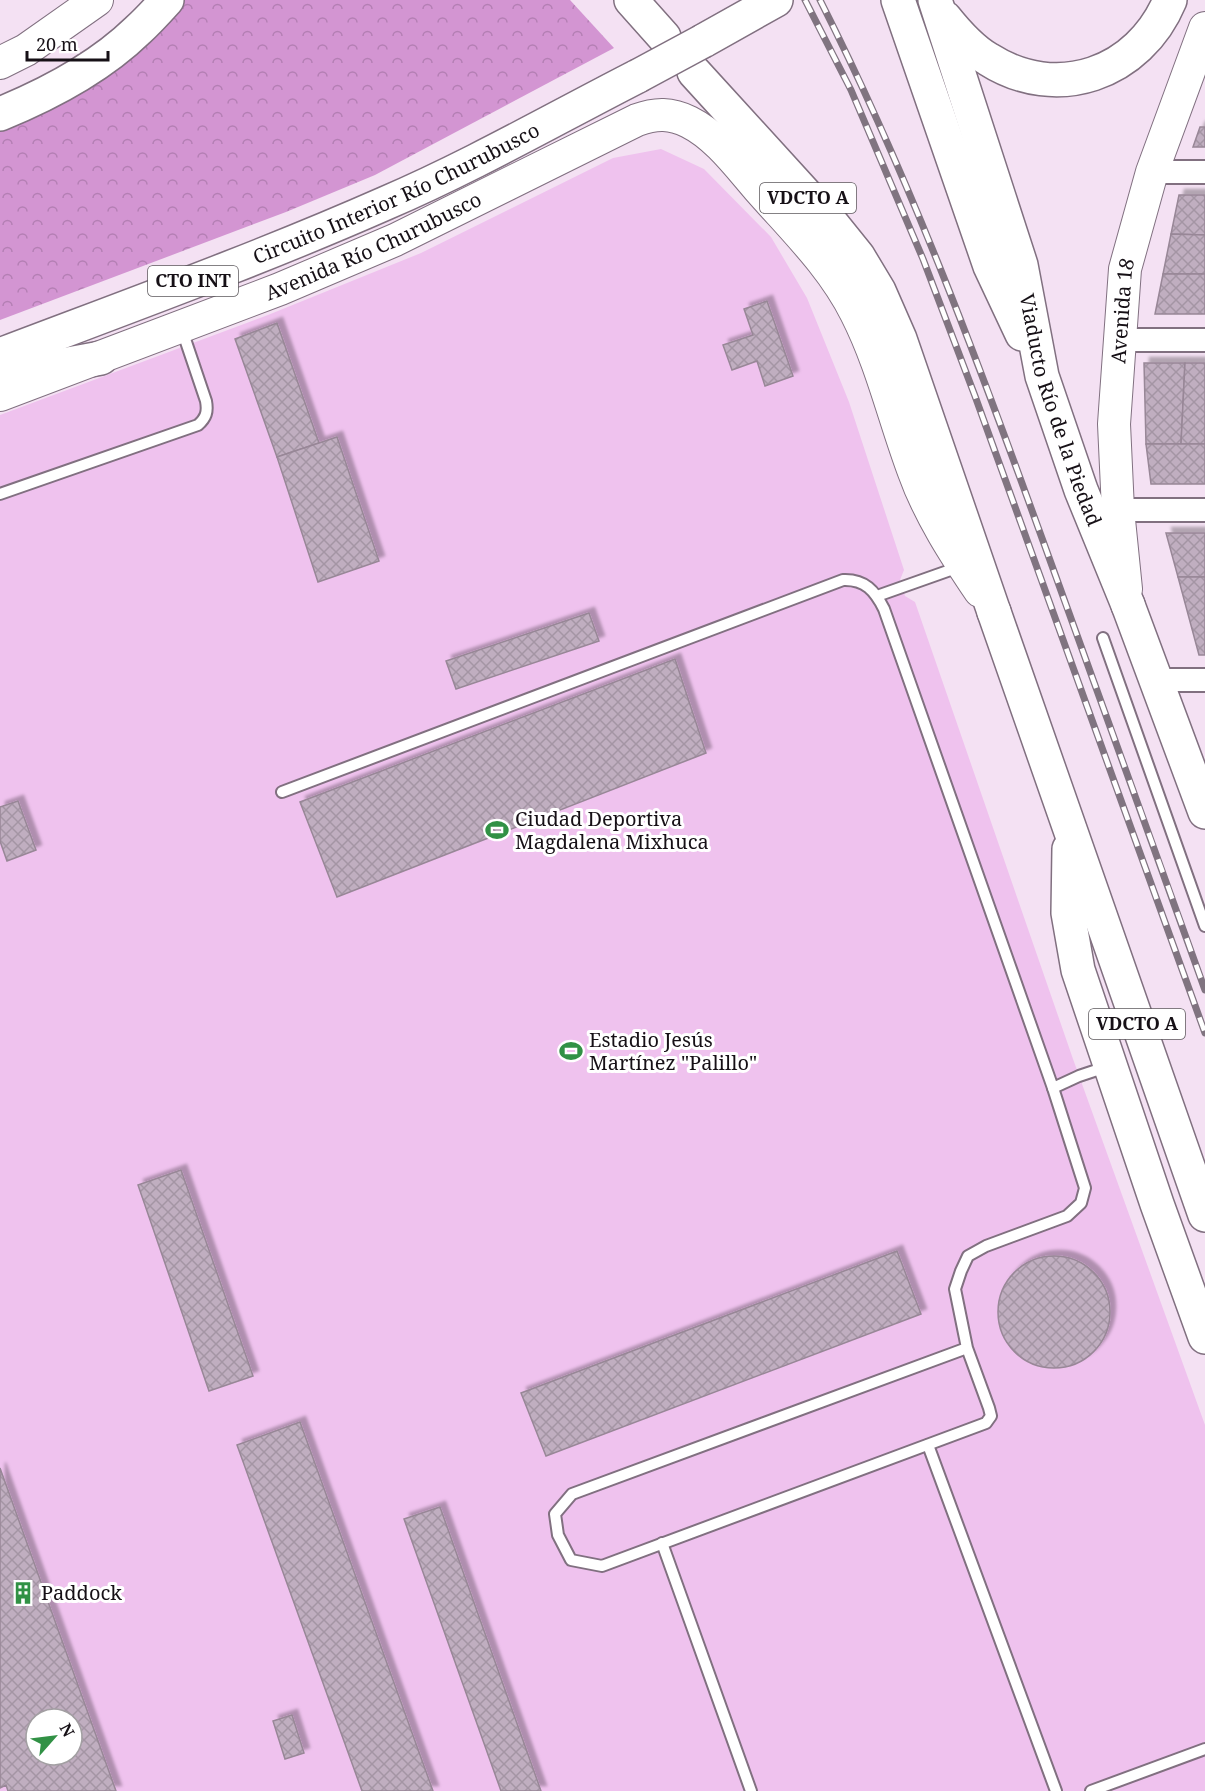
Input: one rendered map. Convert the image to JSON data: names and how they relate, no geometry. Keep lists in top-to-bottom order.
{
  "streets": {
    "main road": [
      "Circuito Interior Río Churubusco",
      "VDCTO A",
      "Avenida Río Churubusco",
      "CTO INT",
      "Avenida 18",
      "Viaducto Río de la Piedad"
    ]
  },
  "crossings": [
    ["Avenida 18", "Viaducto Río de la Piedad"]
  ],
  "places": {
    "sports": ["Ciudad Deportiva Magdalena Mixhuca", "Estadio Jesús Martínez \"Palillo\""],
    "building": ["Paddock"]
  },
  "scale_bar": "20 m",
  "north": "top right"
}
